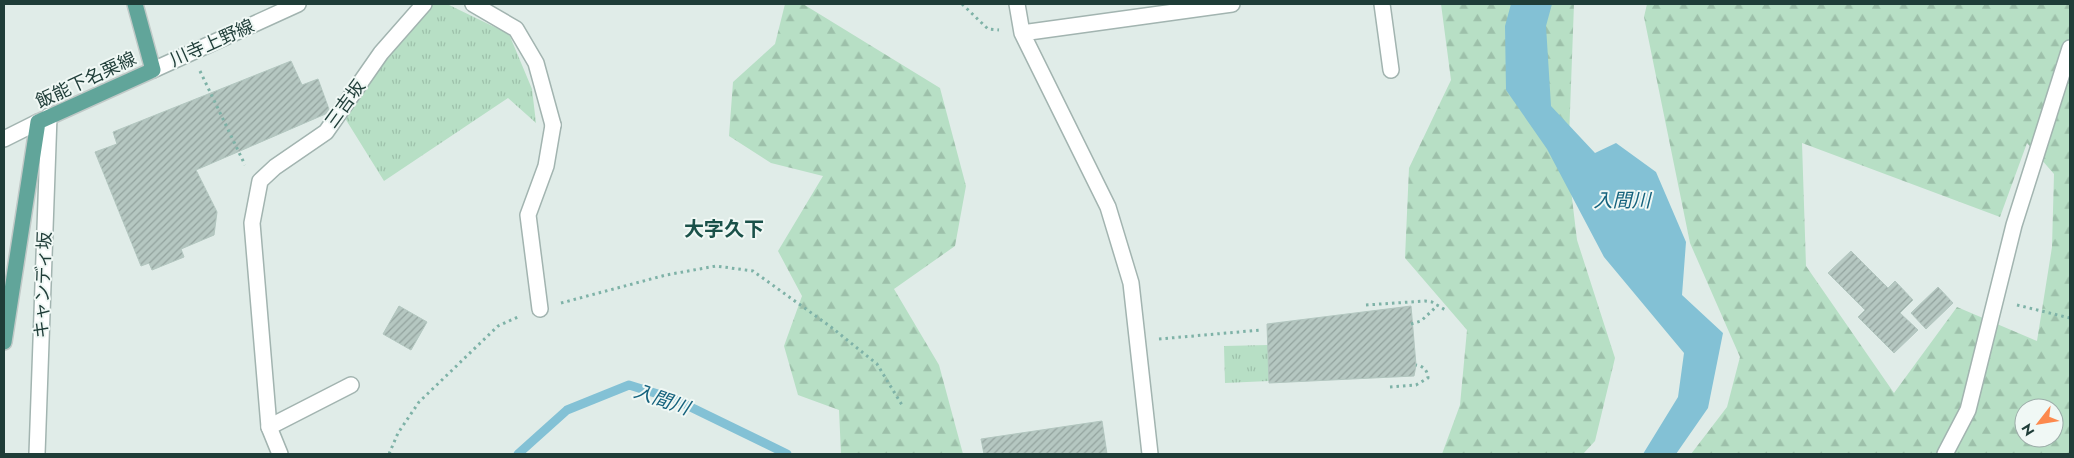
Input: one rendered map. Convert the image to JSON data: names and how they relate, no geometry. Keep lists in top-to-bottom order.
{
  "streets": {
    "main road": ["飯能下名栗線"],
    "street": ["川寺上野線", "三吉坂", "キャンディ坂"]
  },
  "crossings": [
    ["川寺上野線", "飯能下名栗線"],
    ["飯能下名栗線", "キャンディ坂"]
  ],
  "districts": ["大字久下"],
  "water": ["入間川"],
  "north": "bottom left"
}
